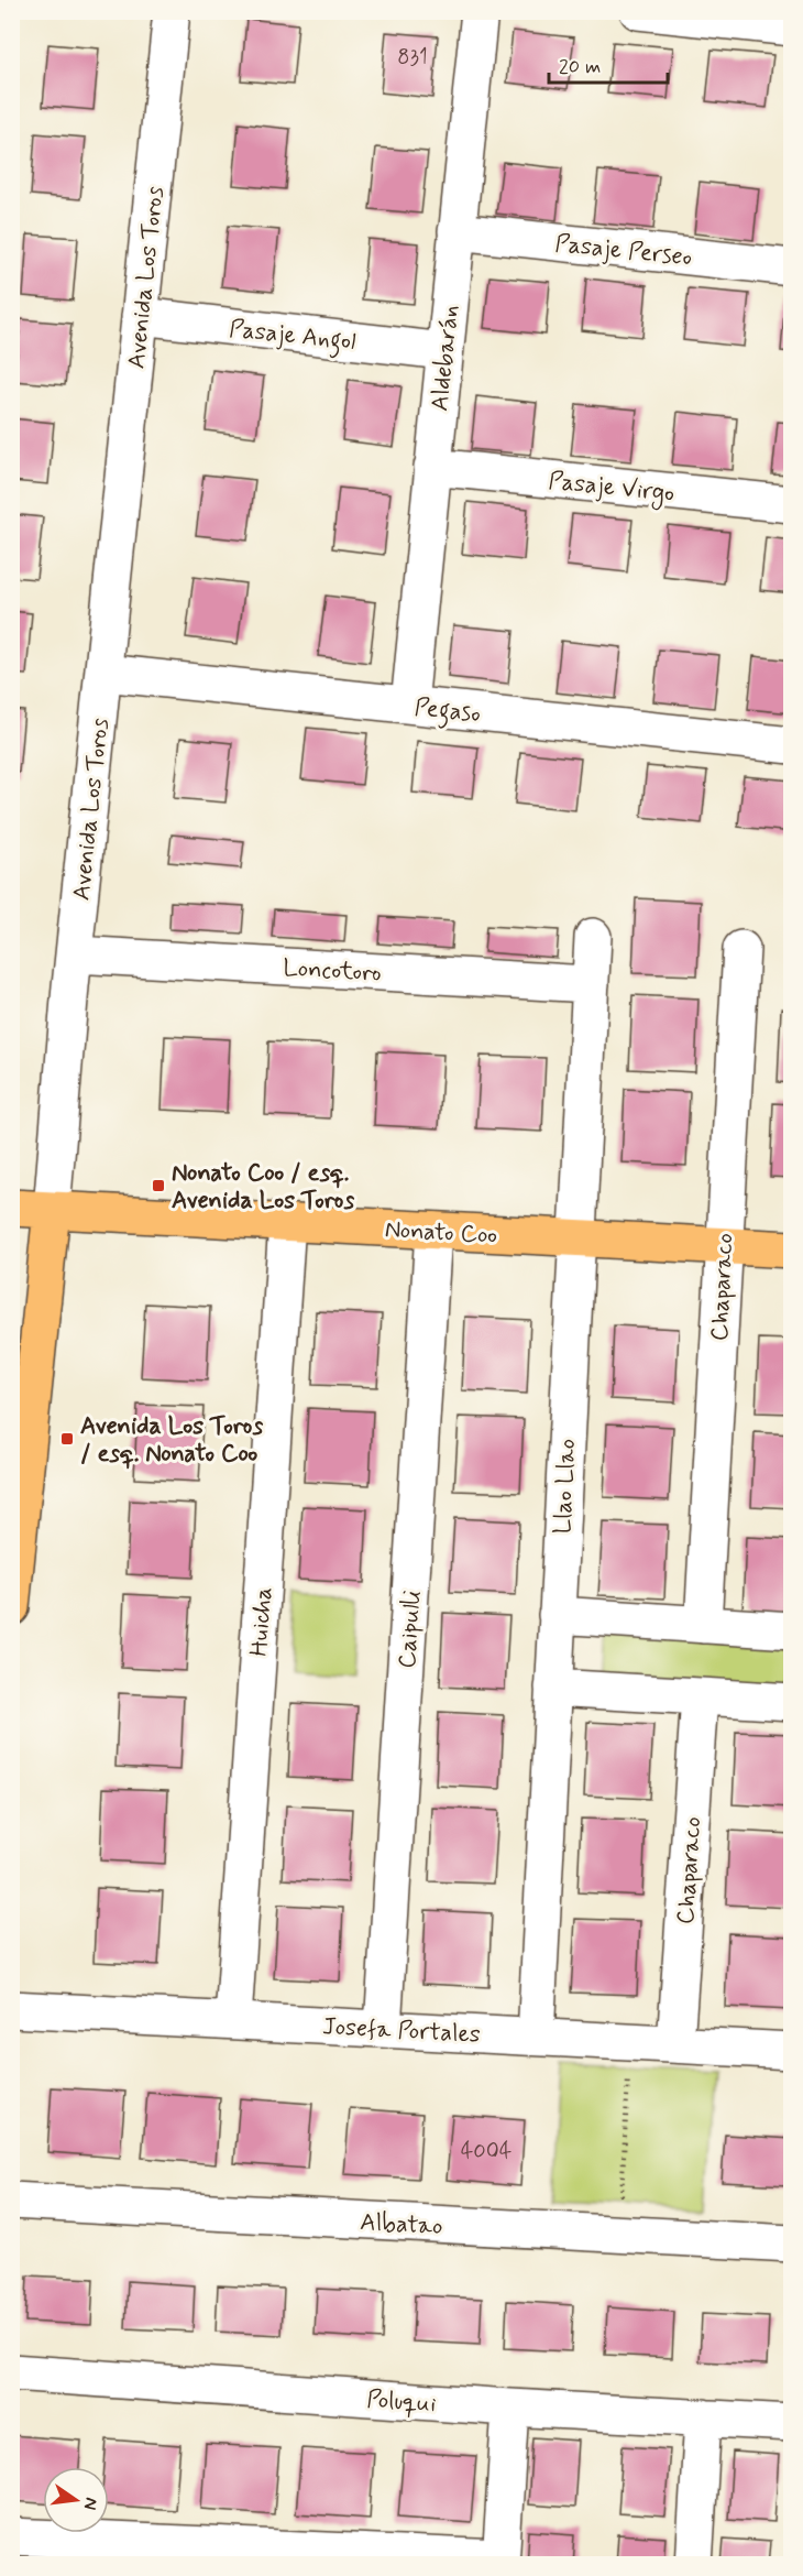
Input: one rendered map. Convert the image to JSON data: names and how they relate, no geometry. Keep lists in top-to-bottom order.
{
  "streets": {
    "main road": ["Avenida Los Toros", "Nonato Coo"],
    "street": [
      "Pasaje Perseo",
      "Pasaje Angol",
      "Aldebarán",
      "Pasaje Virgo",
      "Pegaso",
      "Loncotoro",
      "Chaparaco",
      "Llao Llao",
      "Huicha",
      "Caipulli",
      "Josefa Portales",
      "Albatao",
      "Poluqui"
    ]
  },
  "crossings": [
    ["Pasaje Perseo", "Aldebarán"],
    ["Avenida Los Toros", "Pasaje Angol"],
    ["Avenida Los Toros", "Pegaso"],
    ["Avenida Los Toros", "Loncotoro"],
    ["Avenida Los Toros", "Nonato Coo"],
    ["Pasaje Angol", "Aldebarán"],
    ["Aldebarán", "Pasaje Virgo"],
    ["Aldebarán", "Pegaso"],
    ["Loncotoro", "Llao Llao"],
    ["Nonato Coo", "Chaparaco"],
    ["Nonato Coo", "Llao Llao"],
    ["Nonato Coo", "Huicha"],
    ["Nonato Coo", "Caipulli"],
    ["Chaparaco", "Josefa Portales"],
    ["Llao Llao", "Josefa Portales"],
    ["Huicha", "Josefa Portales"],
    ["Caipulli", "Josefa Portales"]
  ],
  "places": {
    "transit": ["Nonato Coo / esq. Avenida Los Toros", "Avenida Los Toros / esq. Nonato Coo"]
  },
  "house_numbers": ["831", "4004"],
  "scale_bar": "20 m",
  "north": "right"
}
